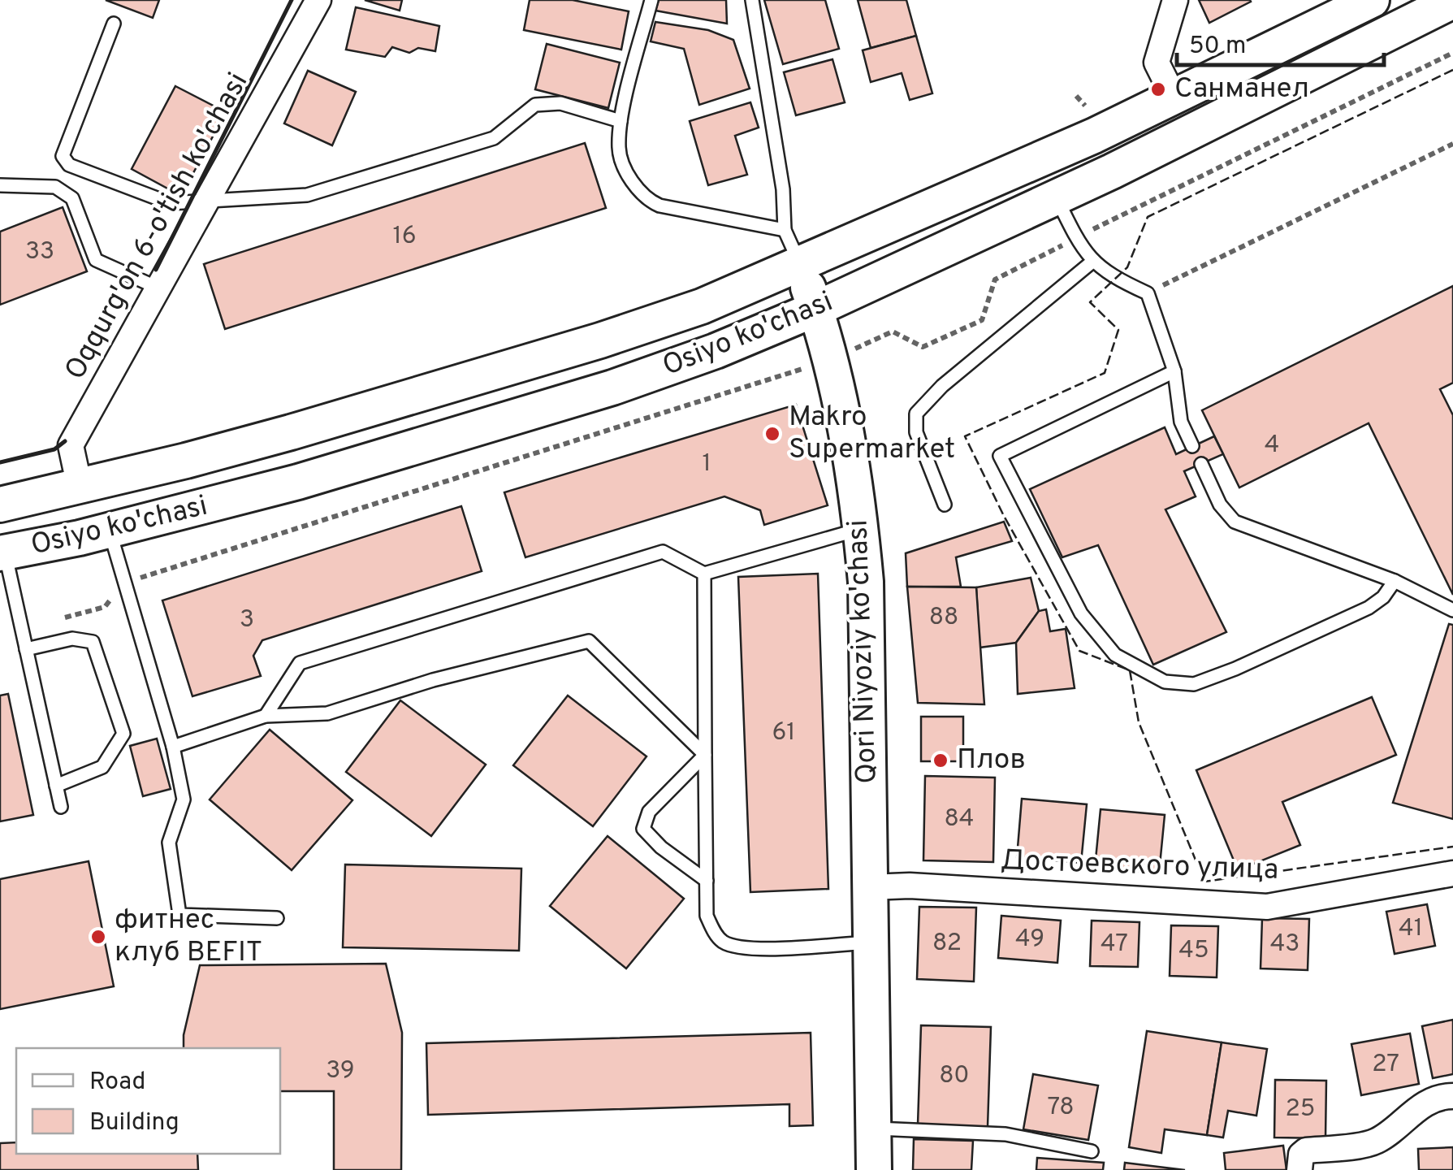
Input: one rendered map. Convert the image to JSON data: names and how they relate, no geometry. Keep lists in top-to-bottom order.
{
  "streets": {
    "main road": ["Osiyo ko'chasi", "Qori Niyoziy ko'chasi"],
    "street": ["Oqqurg'on 6-o'tish ko'chasi", "Достоевского улица"]
  },
  "crossings": [
    ["Oqqurg'on 6-o'tish ko'chasi", "Osiyo ko'chasi"],
    ["Osiyo ko'chasi", "Qori Niyoziy ko'chasi"],
    ["Qori Niyoziy ko'chasi", "Достоевского улица"]
  ],
  "places": [
    "Санманел",
    "Makro Supermarket",
    "Плов",
    "фитнес клуб BEFIT"
  ],
  "house_numbers": [
    "16",
    "33",
    "4",
    "1",
    "88",
    "3",
    "61",
    "84",
    "41",
    "49",
    "82",
    "47",
    "43",
    "45",
    "27",
    "39",
    "80",
    "78",
    "25"
  ],
  "legend": ["Road", "Building"],
  "scale_bar": "50 m"
}
